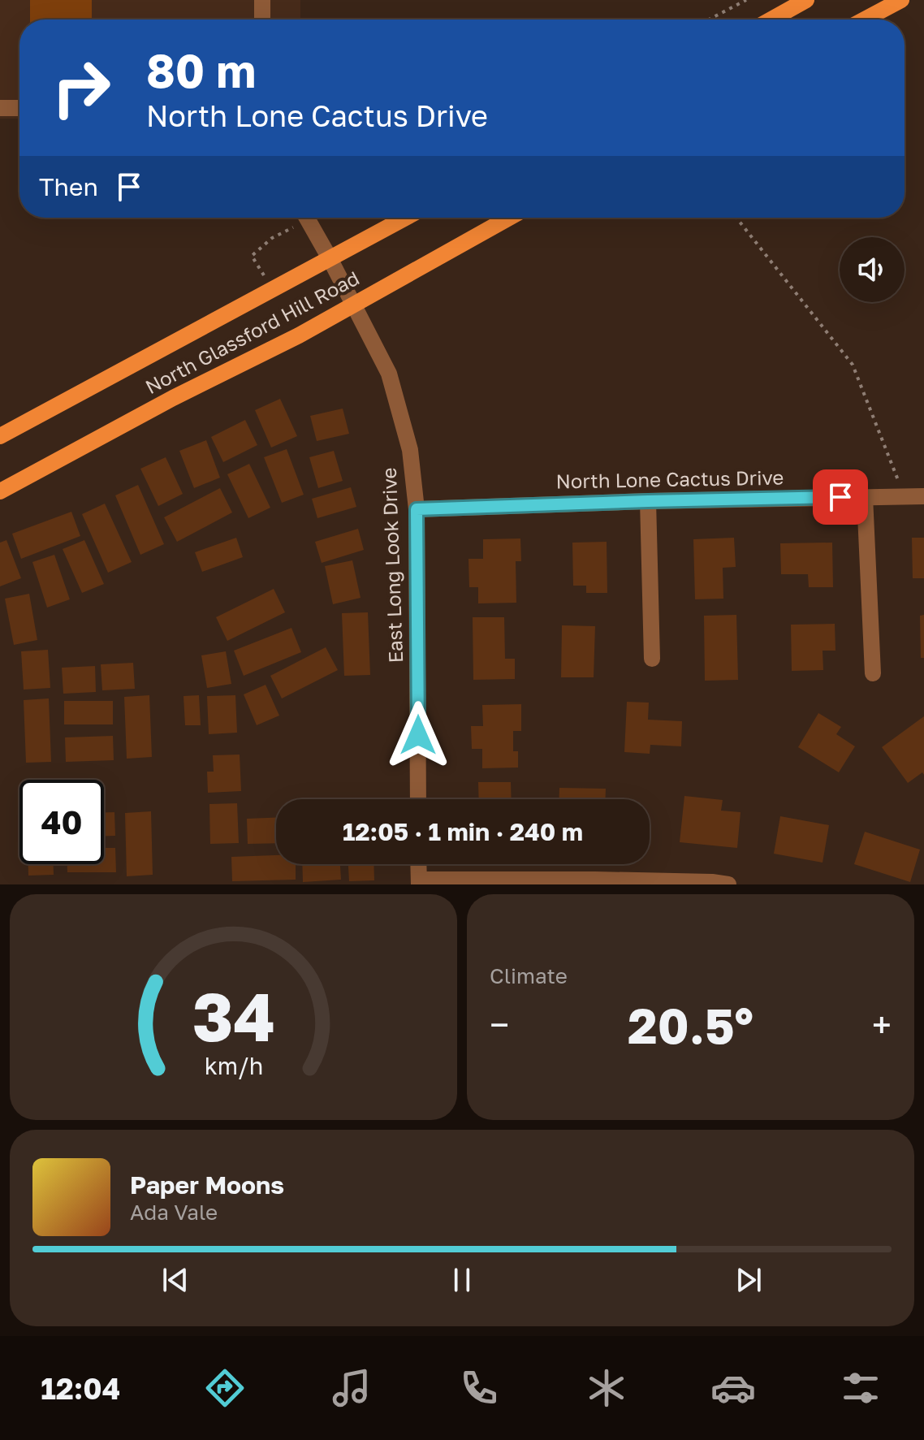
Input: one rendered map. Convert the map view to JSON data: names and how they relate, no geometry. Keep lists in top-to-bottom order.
{
  "streets": {
    "main road": ["North Glassford Hill Road"],
    "street": ["North Lone Cactus Drive", "East Long Look Drive"]
  },
  "crossings": [
    ["North Glassford Hill Road", "East Long Look Drive"],
    ["North Lone Cactus Drive", "East Long Look Drive"]
  ],
  "page": {
    "turn": ["80 m", "North Lone Cactus Drive"],
    "then": "Then",
    "limit": "40",
    "trip": "12:05 · 1 min · 240 m",
    "tile": "Climate",
    "heat": ["−", "20.5°", "+"],
    "song": ["Paper Moons", "Ada Vale"],
    "tabs": "12:04",
    "gauge": ["34", "km/h"]
  }
}
